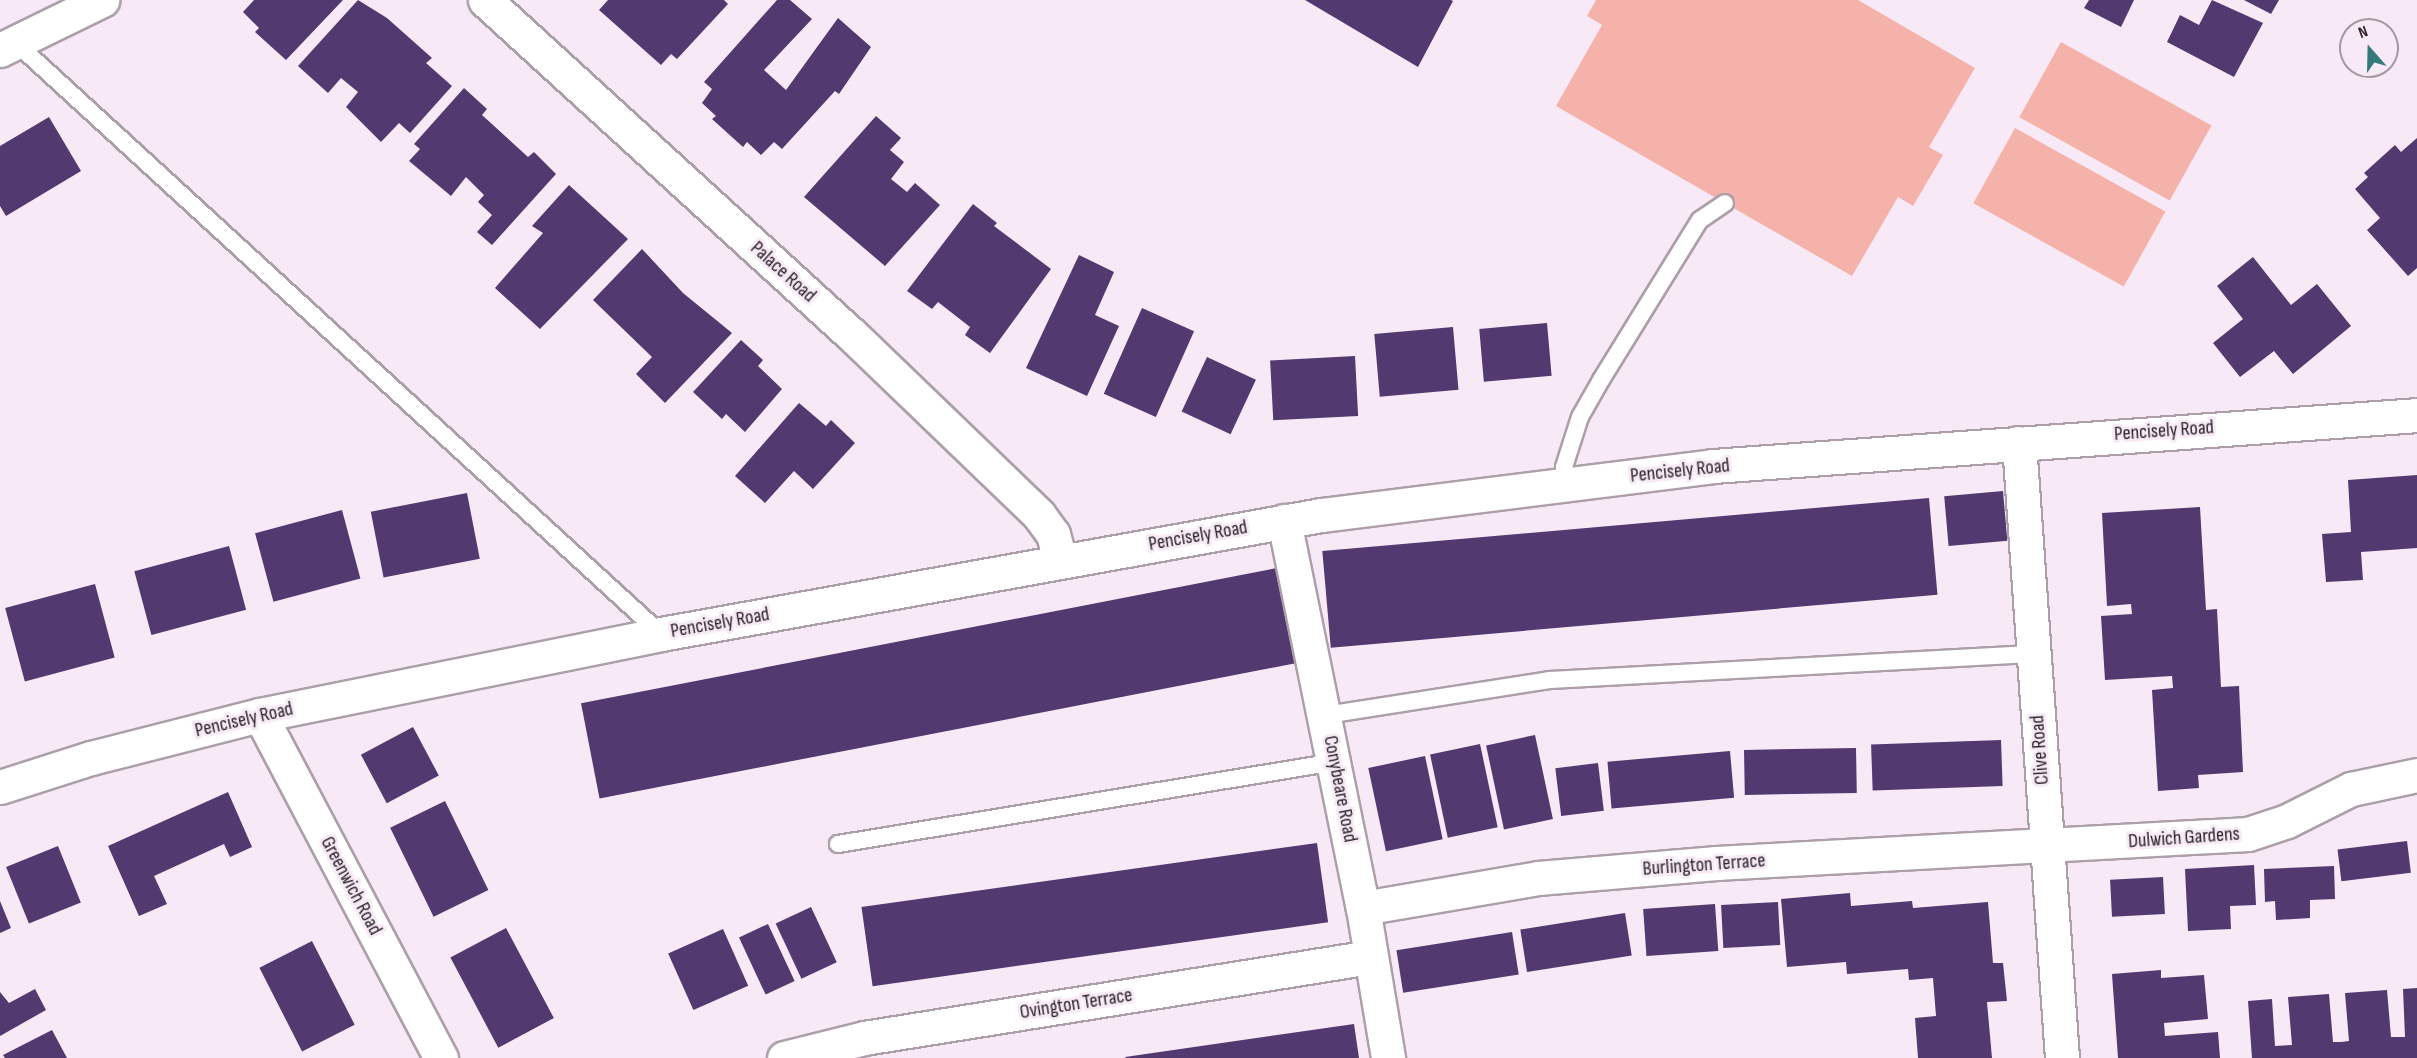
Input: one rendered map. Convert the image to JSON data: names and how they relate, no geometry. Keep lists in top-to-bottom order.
{
  "streets": {
    "street": [
      "Palace Road",
      "Pencisely Road",
      "Clive Road",
      "Conybeare Road",
      "Dulwich Gardens",
      "Burlington Terrace",
      "Greenwich Road",
      "Ovington Terrace"
    ]
  },
  "crossings": [
    ["Palace Road", "Pencisely Road"],
    ["Pencisely Road", "Clive Road"],
    ["Pencisely Road", "Conybeare Road"],
    ["Pencisely Road", "Greenwich Road"],
    ["Clive Road", "Dulwich Gardens"],
    ["Clive Road", "Burlington Terrace"],
    ["Conybeare Road", "Burlington Terrace"],
    ["Conybeare Road", "Ovington Terrace"],
    ["Dulwich Gardens", "Burlington Terrace"]
  ],
  "north": "top"
}
